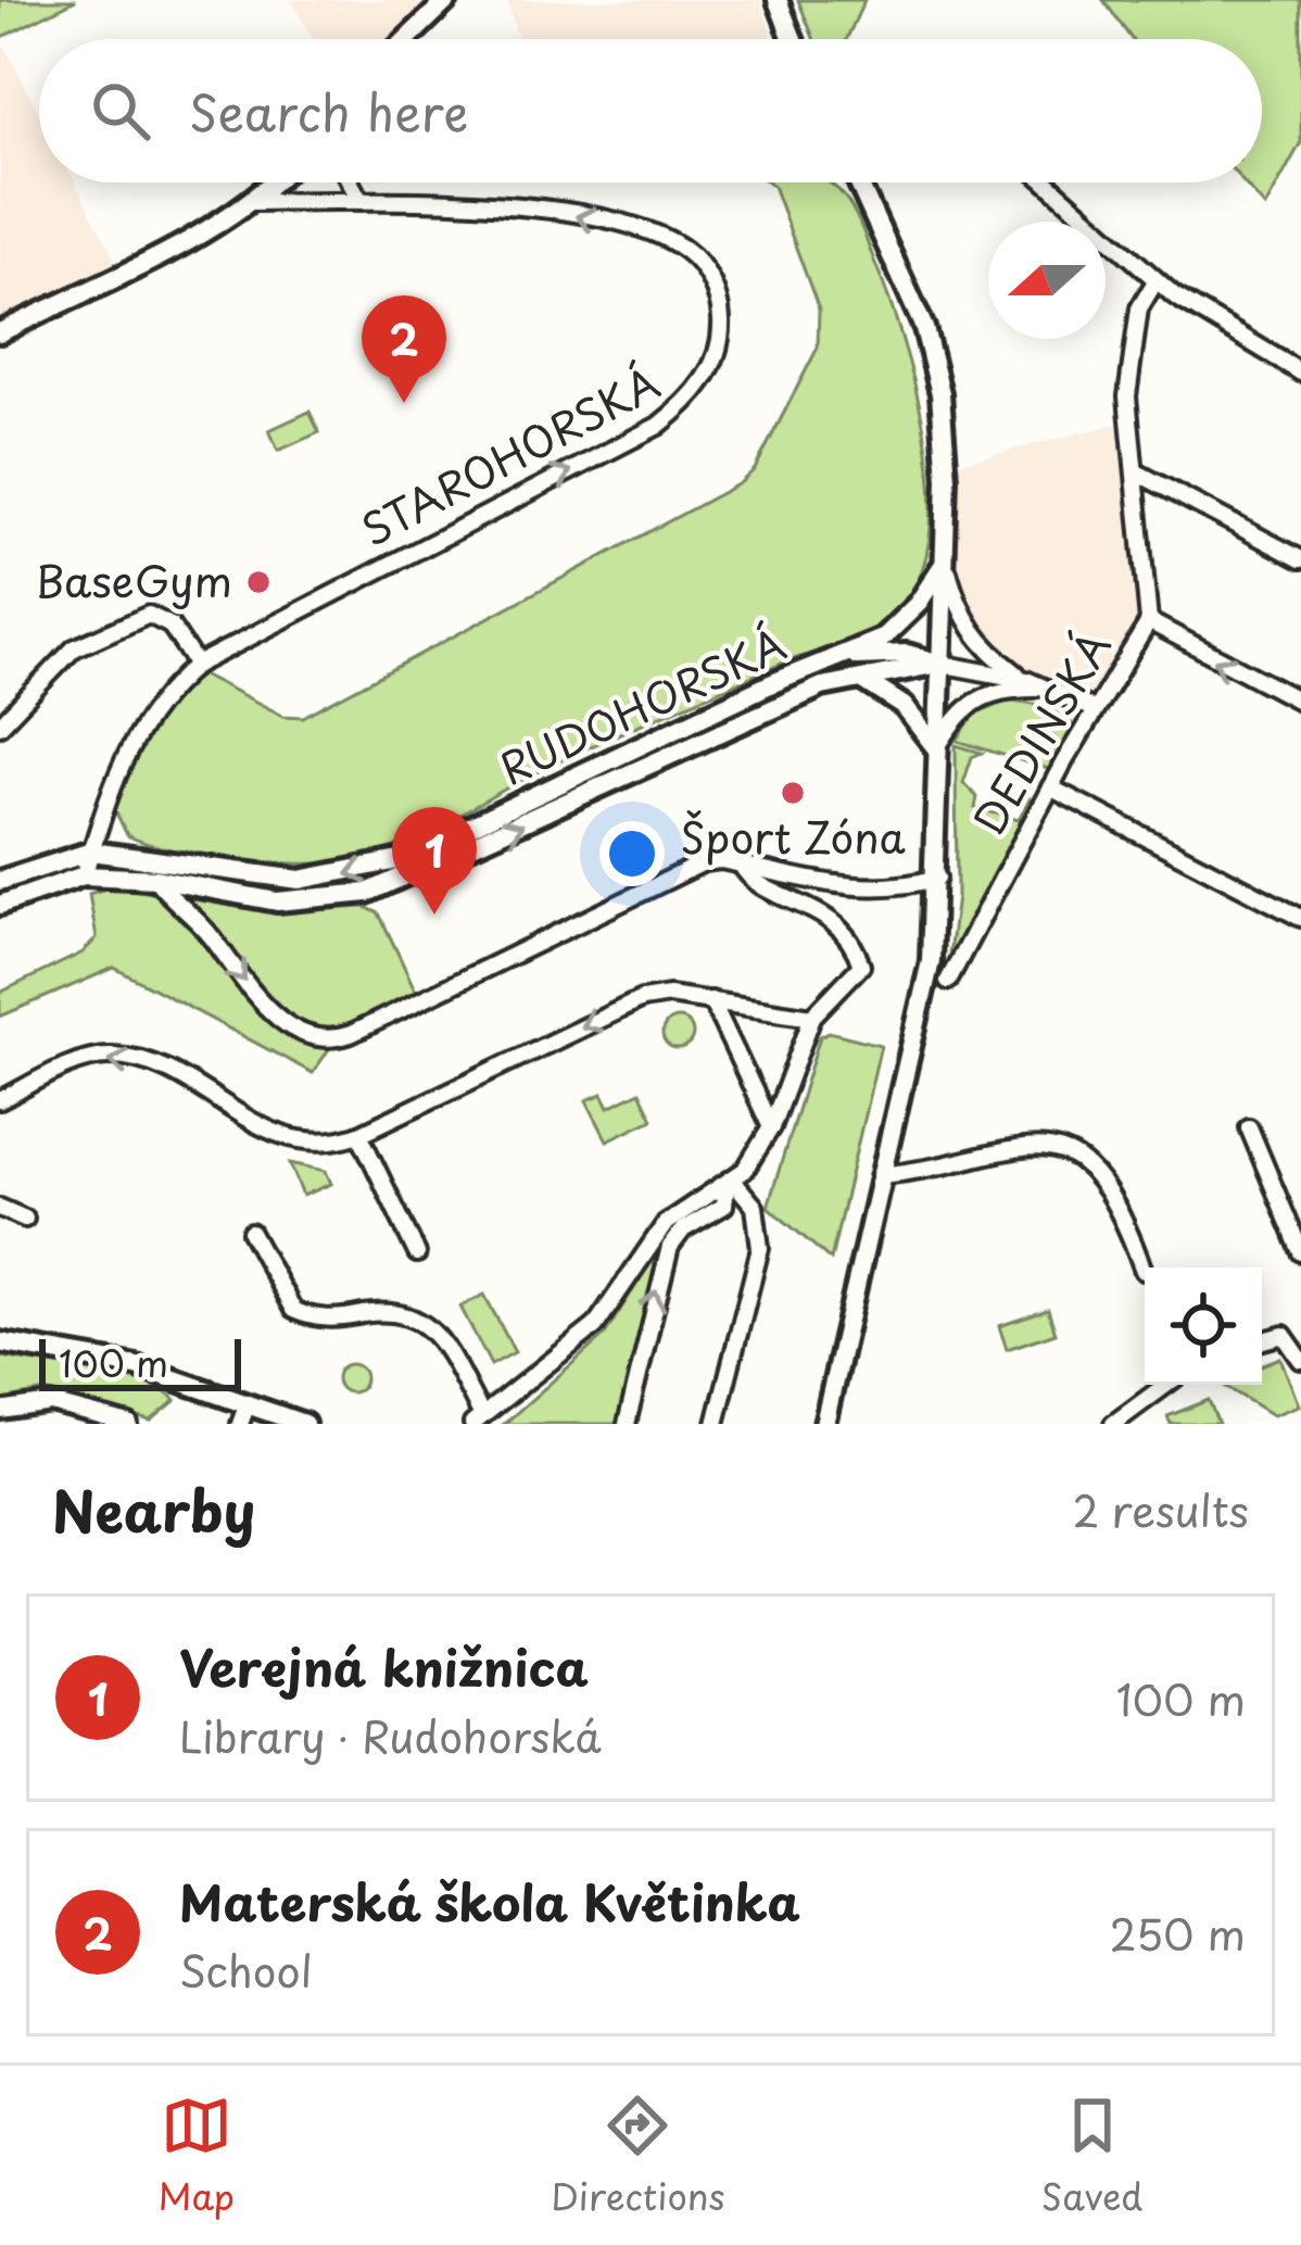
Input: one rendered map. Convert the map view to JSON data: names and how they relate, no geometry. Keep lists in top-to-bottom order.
{
  "streets": {
    "street": ["STAROHORSKÁ", "RUDOHORSKÁ", "DEDINSKÁ"]
  },
  "crossings": [
    ["STAROHORSKÁ", "RUDOHORSKÁ"]
  ],
  "places": ["BaseGym", "Šport Zóna"],
  "scale_bar": "100 m",
  "north": "left",
  "page": {
    "search": "Search here",
    "pins": ["2", "1"],
    "scale": "100 m",
    "heading": ["Nearby", "2 results"],
    "list": [
      {
        "mark": "1",
        "name": "Verejná knižnica",
        "note": "Library · Rudohorská",
        "value": "100 m"
      },
      {
        "mark": "2",
        "name": "Materská škola Květinka",
        "note": "School",
        "value": "250 m"
      }
    ],
    "nav": ["Map", "Directions", "Saved"]
  }
}
